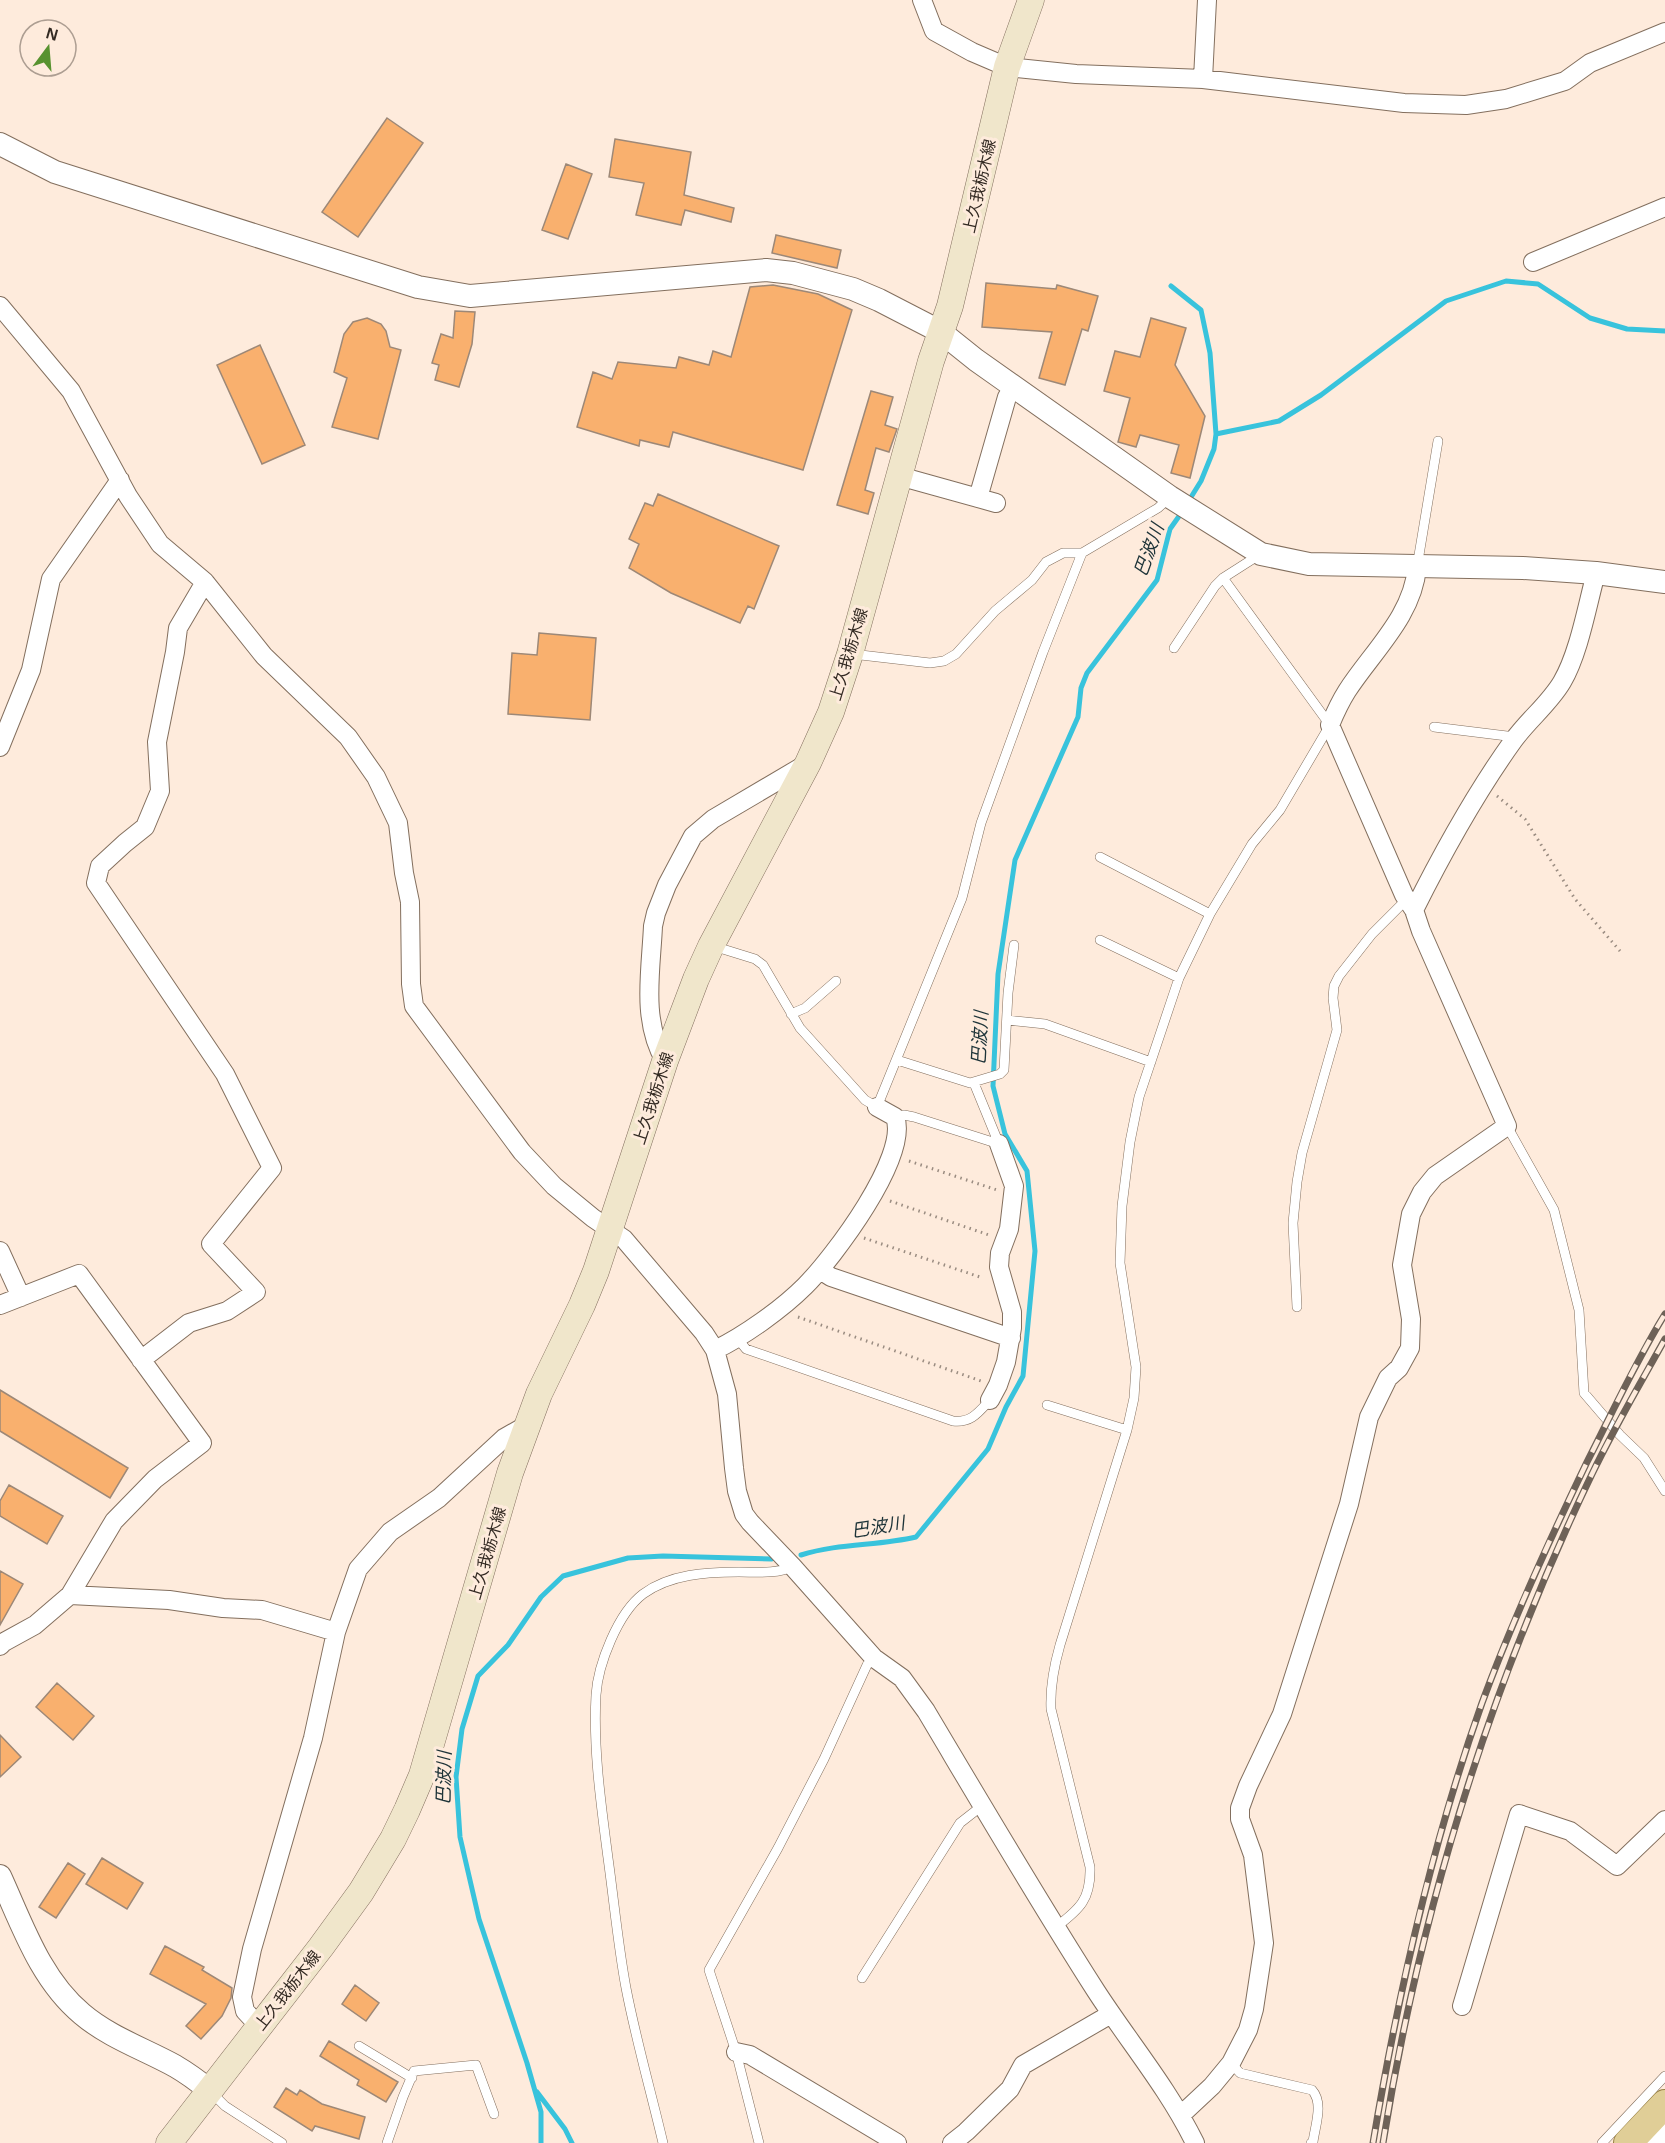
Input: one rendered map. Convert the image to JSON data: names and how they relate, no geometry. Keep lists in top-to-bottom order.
{
  "streets": {
    "main road": ["上久我栃木線"]
  },
  "water": ["巴波川"],
  "north": "top"
}
